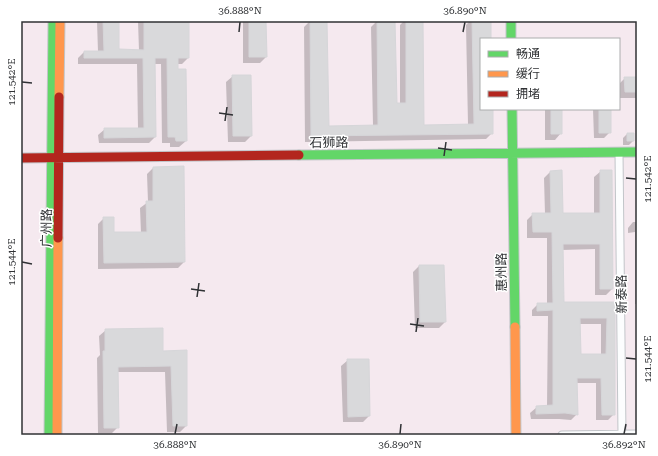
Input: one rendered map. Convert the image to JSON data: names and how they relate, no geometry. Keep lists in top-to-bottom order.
{
  "streets": {
    "street": [
      "石狮路",
      "广州路",
      "惠州路",
      "新泰路"
    ]
  },
  "crossings": [
    ["石狮路", "广州路"],
    ["石狮路", "新泰路"]
  ],
  "legend": ["畅通", "缓行", "拥堵"],
  "coordinates": [
    "36.888°N",
    "36.890°N",
    "121.542°E",
    "121.544°E",
    "36.892°N"
  ]
}
